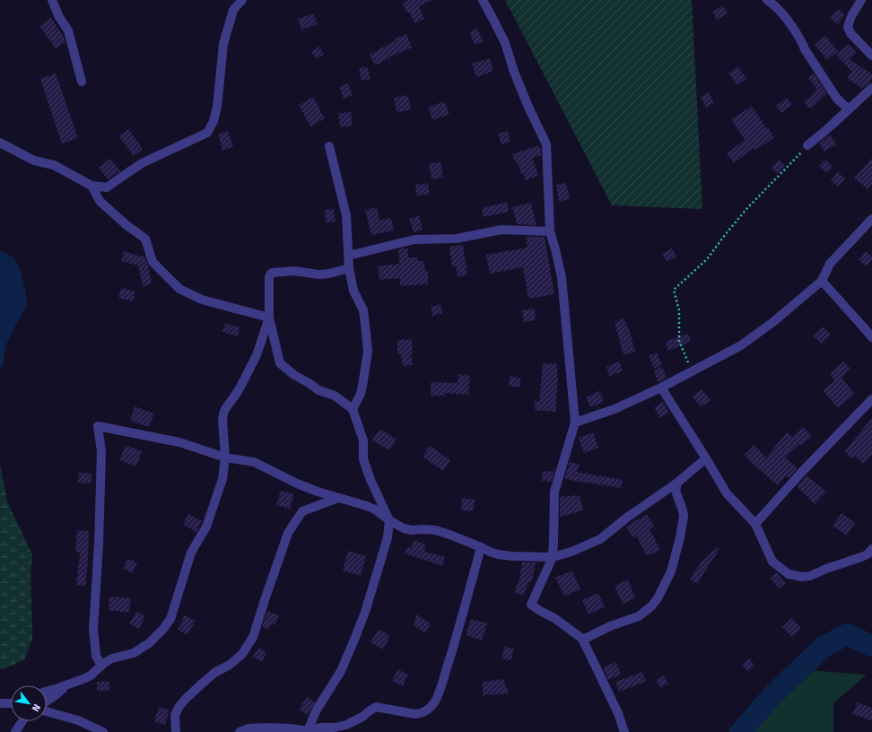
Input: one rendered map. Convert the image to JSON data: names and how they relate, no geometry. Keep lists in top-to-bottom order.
{
  "north": "bottom right"
}
